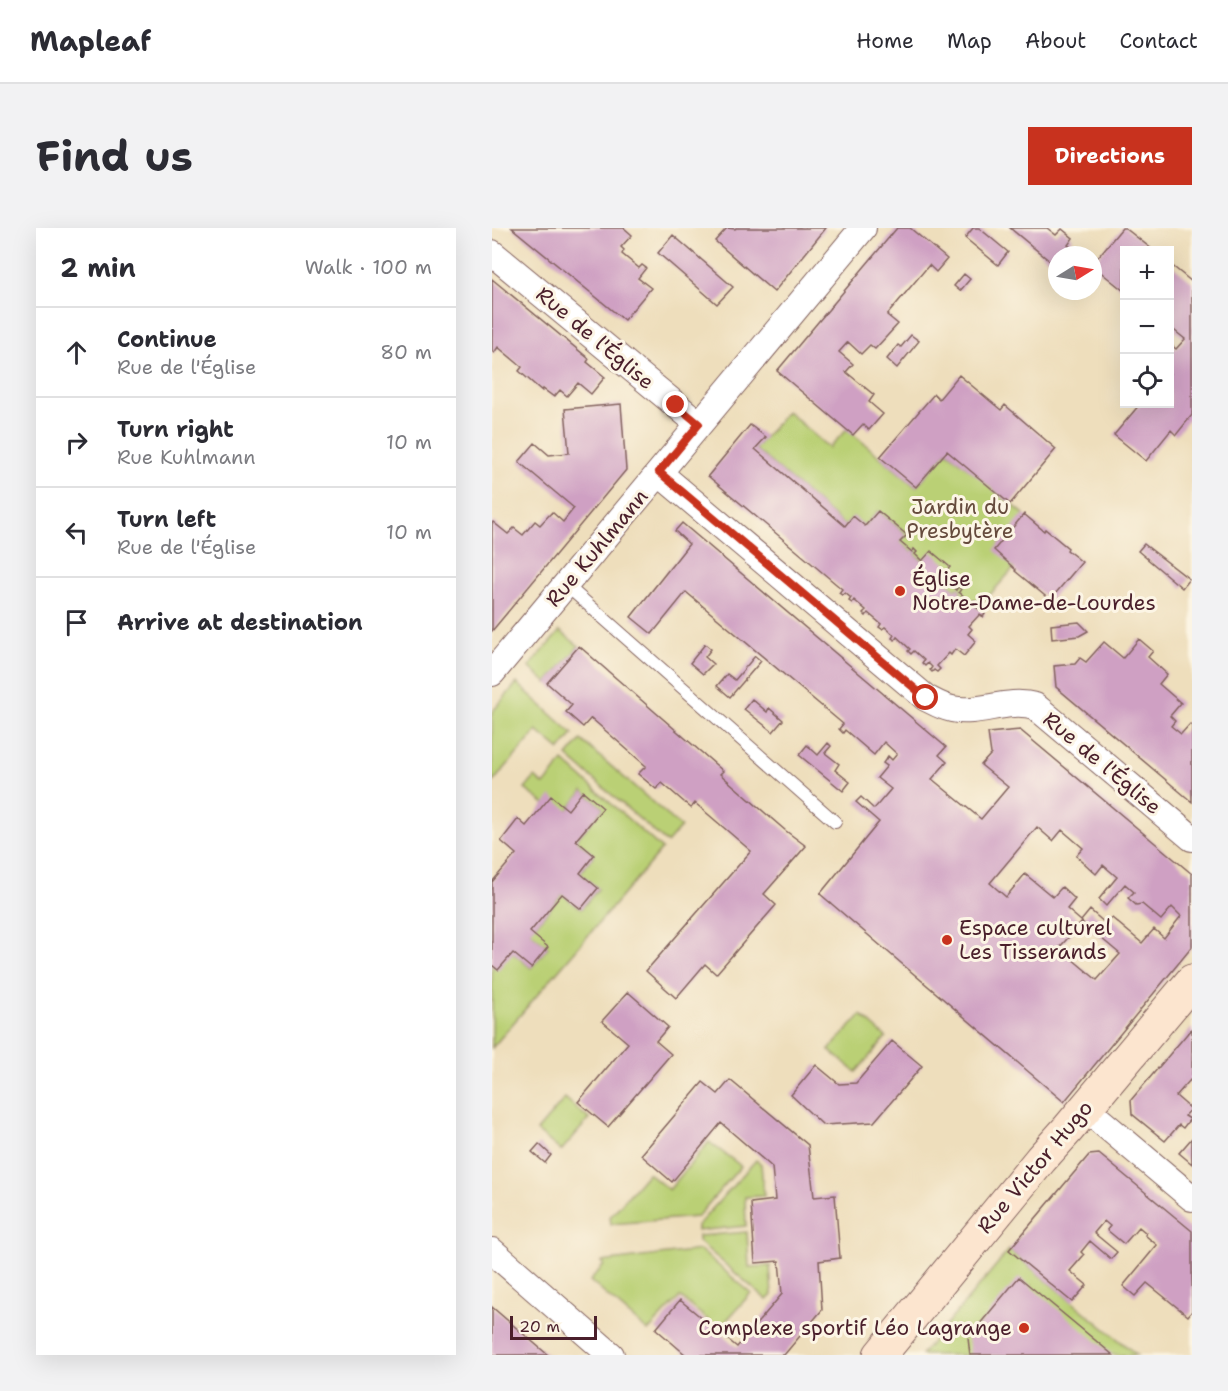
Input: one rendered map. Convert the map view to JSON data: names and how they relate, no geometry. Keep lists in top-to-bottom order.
{
  "streets": {
    "street": ["Rue de l'Église", "Rue Kuhlmann", "Rue Victor Hugo"]
  },
  "crossings": [
    ["Rue de l'Église", "Rue Kuhlmann"]
  ],
  "parks": ["Jardin du Presbytère"],
  "places": ["Église Notre-Dame-de-Lourdes", "Espace culturel Les Tisserands", "Complexe sportif Léo Lagrange"],
  "scale_bar": "20 m",
  "north": "right",
  "page": {
    "header": "Mapleaf",
    "nav": [
      "Home",
      "Map",
      "About",
      "Contact"
    ],
    "buttons": "Directions",
    "title": "Find us",
    "heading": ["2 min", "Walk · 100 m"],
    "map_buttons": ["+", "−"],
    "list": [
      ["Continue", "Rue de l'Église", "80 m"],
      ["Turn right", "Rue Kuhlmann", "10 m"],
      ["Turn left", "Rue de l'Église", "10 m"],
      "Arrive at destination"
    ],
    "scale": "20 m"
  }
}
